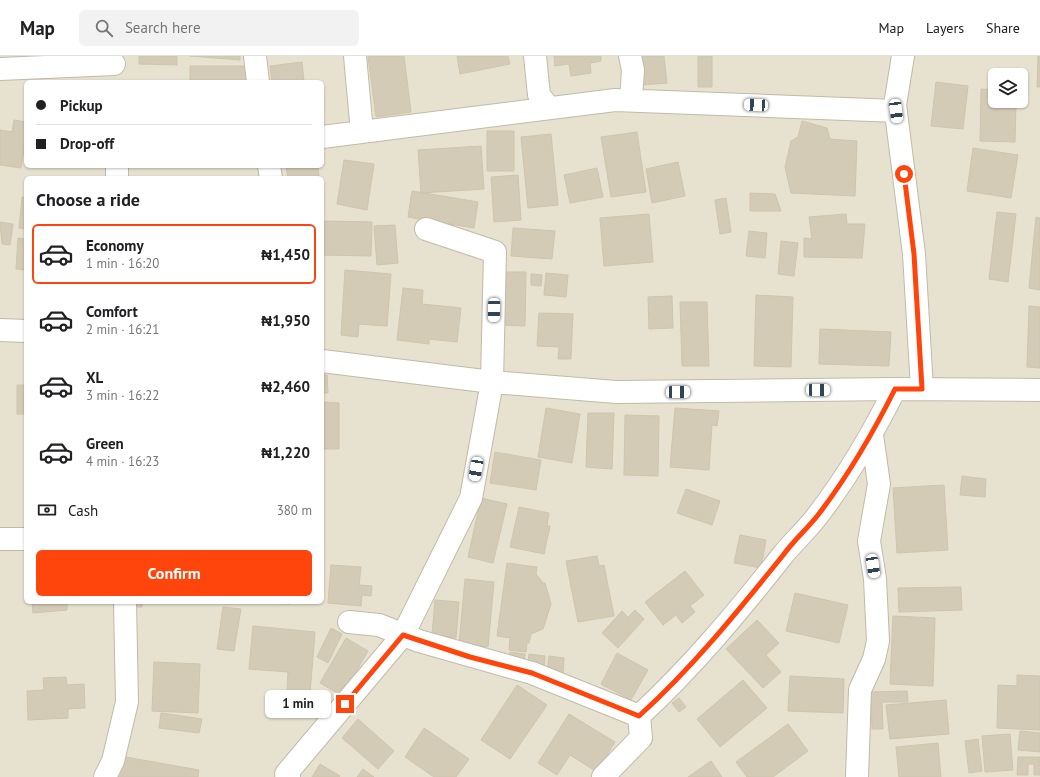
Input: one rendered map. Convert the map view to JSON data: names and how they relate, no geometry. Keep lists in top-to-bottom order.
{
  "page": {
    "header": "Map",
    "search": "Search here",
    "nav": ["Map", "Layers", "Share"],
    "banner": ["Pickup", "Drop-off"],
    "heading": "Choose a ride",
    "list": [
      {
        "name": "Economy",
        "note": "1 min · 16:20",
        "value": "₦1,450"
      },
      {
        "name": "Comfort",
        "note": "2 min · 16:21",
        "value": "₦1,950"
      },
      {
        "name": "XL",
        "note": "3 min · 16:22",
        "value": "₦2,460"
      },
      {
        "name": "Green",
        "note": "4 min · 16:23",
        "value": "₦1,220"
      }
    ],
    "pay": ["Cash", "380 m"],
    "buttons": "Confirm",
    "bubble": "1 min"
  }
}
